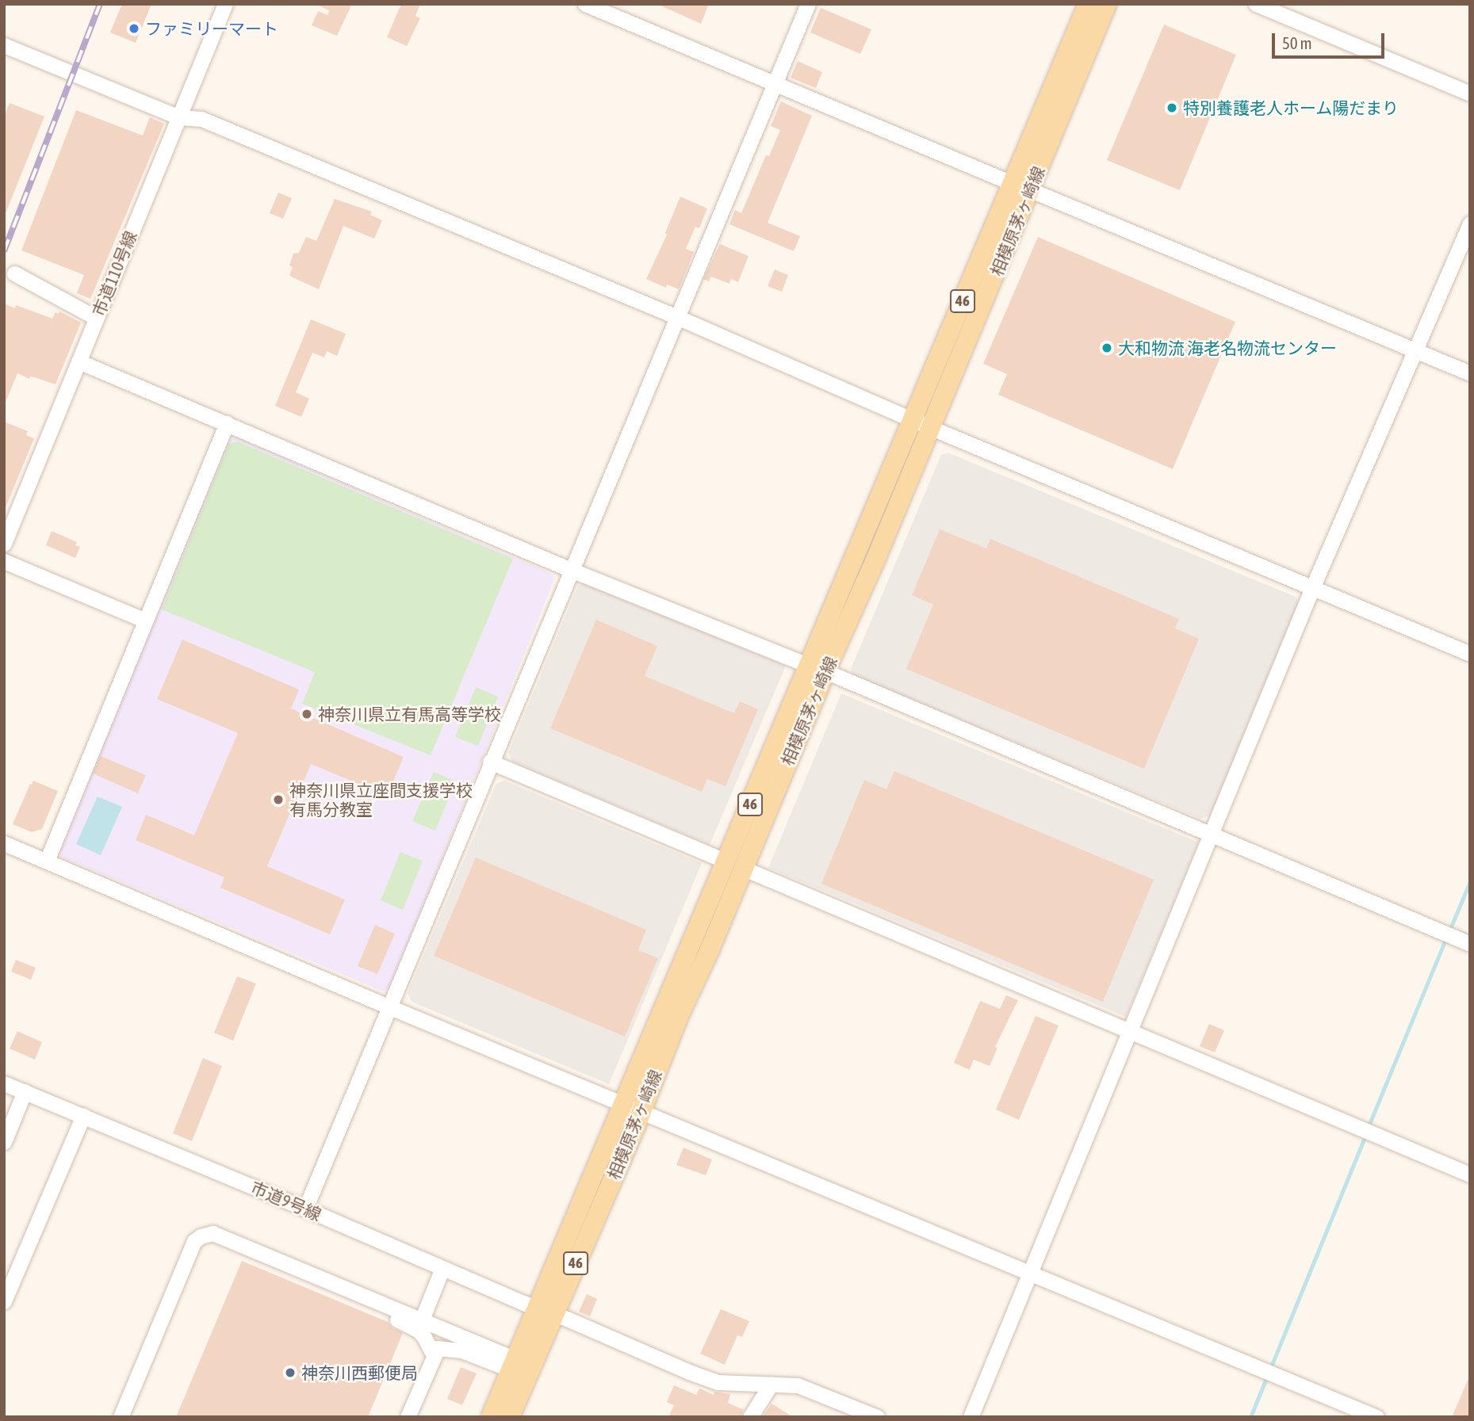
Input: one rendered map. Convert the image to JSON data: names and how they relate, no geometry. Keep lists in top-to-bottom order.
{
  "streets": {
    "main road": ["相模原茅ヶ崎線", "46"],
    "street": ["市道110号線", "市道9号線"]
  },
  "crossings": [
    ["相模原茅ヶ崎線", "市道9号線"]
  ],
  "places": [
    "ファミリーマート",
    "特別養護老人ホーム陽だまり",
    "大和物流 海老名物流センター",
    "神奈川県立有馬高等学校",
    "神奈川県立座間支援学校 有馬分教室",
    "神奈川西郵便局"
  ],
  "scale_bar": "50 m"
}
